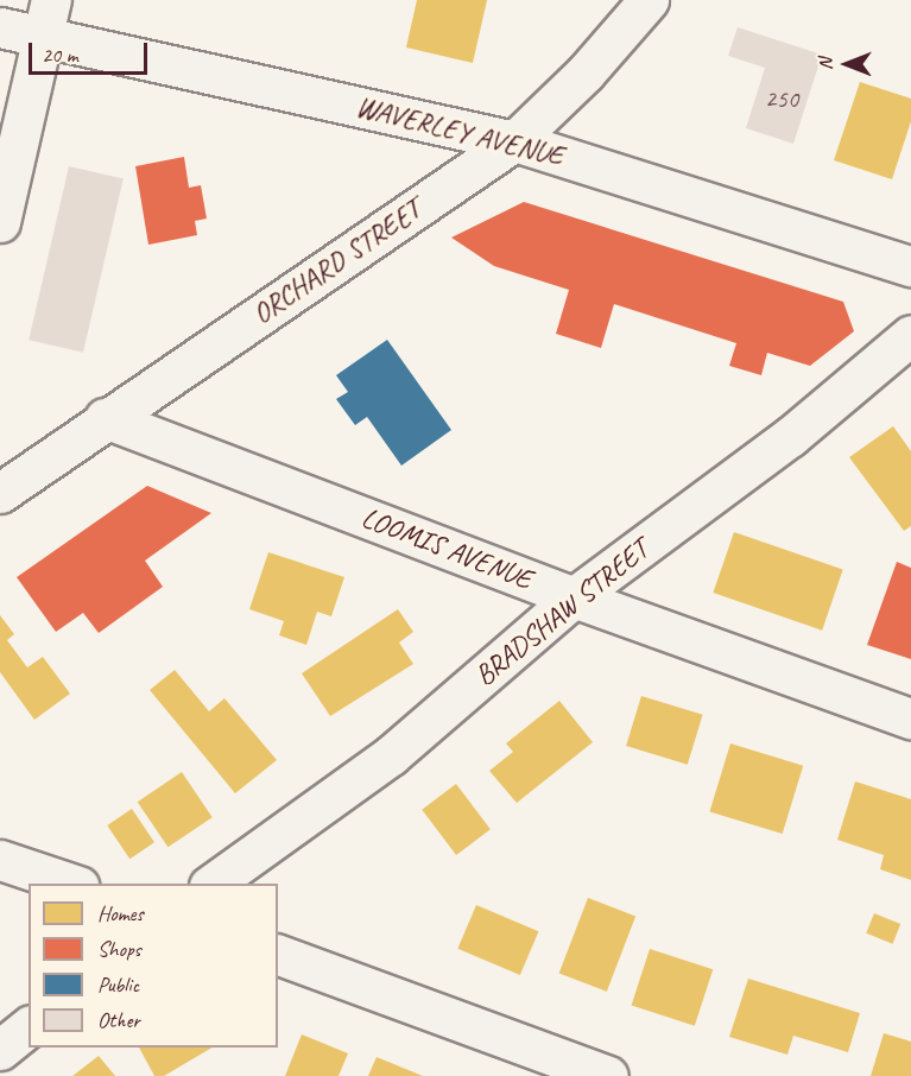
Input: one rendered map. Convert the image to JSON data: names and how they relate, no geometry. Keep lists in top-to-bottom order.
{
  "streets": {
    "street": [
      "WAVERLEY AVENUE",
      "ORCHARD STREET",
      "LOOMIS AVENUE",
      "BRADSHAW STREET"
    ]
  },
  "crossings": [
    ["WAVERLEY AVENUE", "ORCHARD STREET"],
    ["ORCHARD STREET", "LOOMIS AVENUE"],
    ["LOOMIS AVENUE", "BRADSHAW STREET"]
  ],
  "house_numbers": ["250"],
  "legend": [
    "Homes",
    "Shops",
    "Public",
    "Other"
  ],
  "scale_bar": "20 m",
  "north": "left"
}
